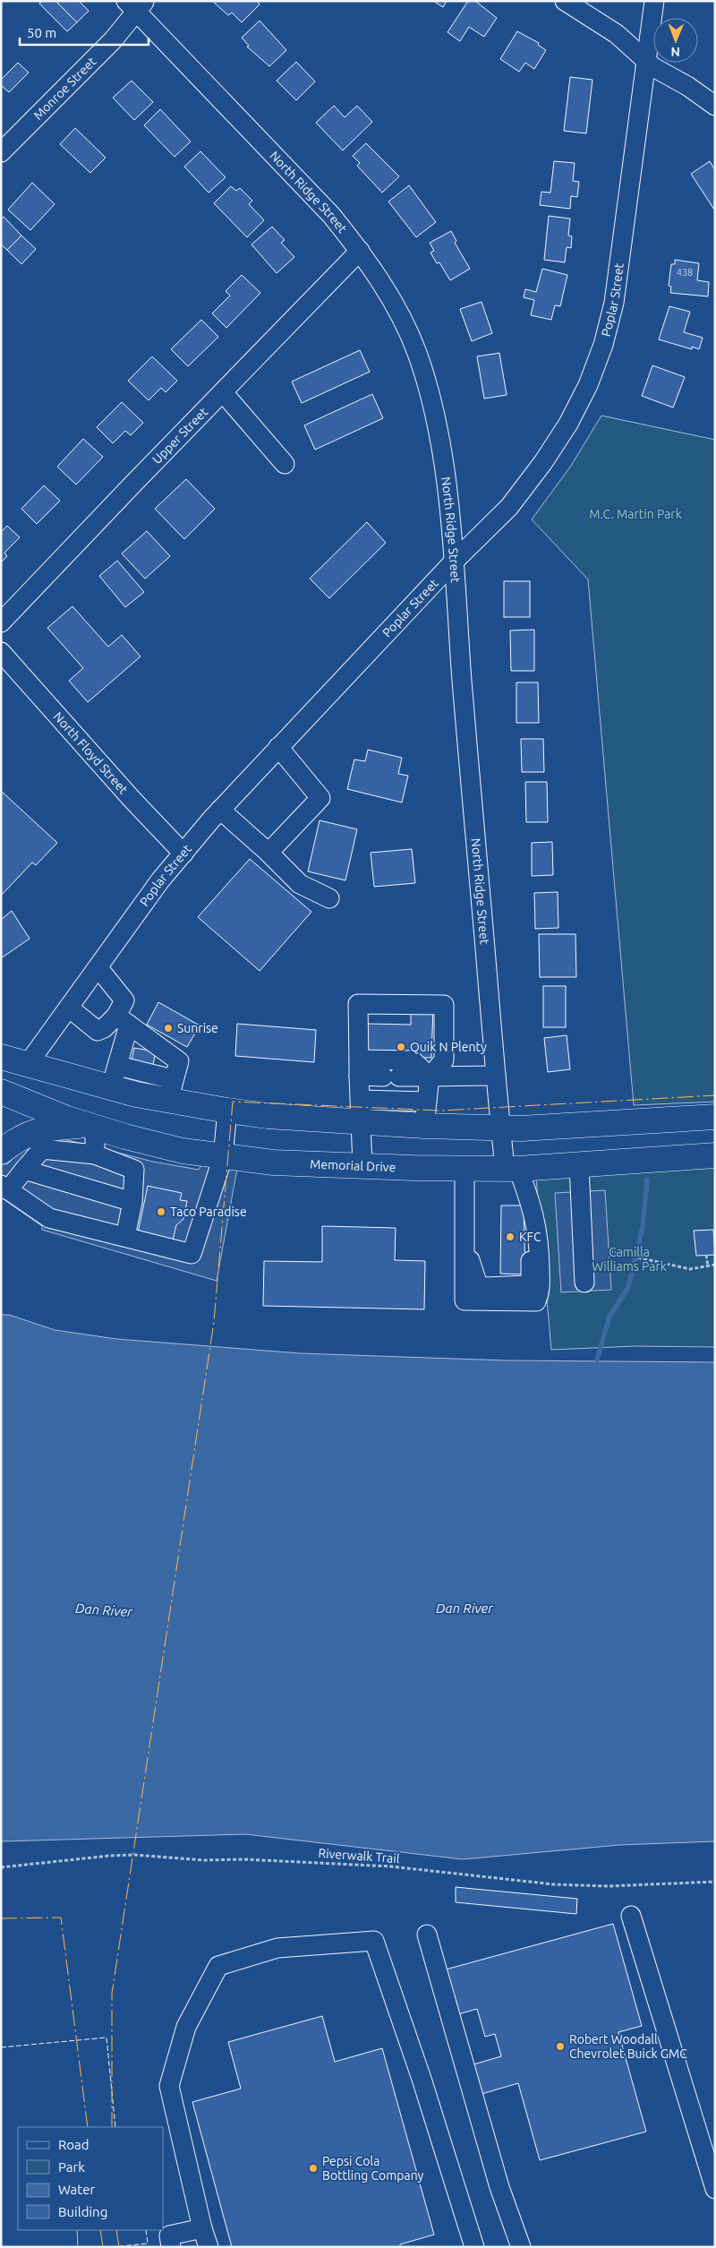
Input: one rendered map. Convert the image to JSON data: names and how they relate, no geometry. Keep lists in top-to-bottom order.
{
  "streets": {
    "main road": ["Memorial Drive"],
    "street": [
      "Monroe Street",
      "North Ridge Street",
      "Poplar Street",
      "Upper Street",
      "North Floyd Street"
    ],
    "path": ["Riverwalk Trail"]
  },
  "crossings": [
    ["Monroe Street", "North Ridge Street"],
    ["North Ridge Street", "Poplar Street"],
    ["North Ridge Street", "Upper Street"],
    ["North Ridge Street", "Memorial Drive"],
    ["Poplar Street", "North Floyd Street"]
  ],
  "water": ["Dan River"],
  "parks": ["M.C. Martin Park", "Camilla Williams Park"],
  "places": [
    "Sunrise",
    "Quik N Plenty",
    "Taco Paradise",
    "KFC",
    "Robert Woodall Chevrolet Buick GMC",
    "Pepsi Cola Bottling Company"
  ],
  "house_numbers": ["438"],
  "legend": [
    "Road",
    "Park",
    "Water",
    "Building"
  ],
  "scale_bar": "50 m",
  "north": "bottom"
}
